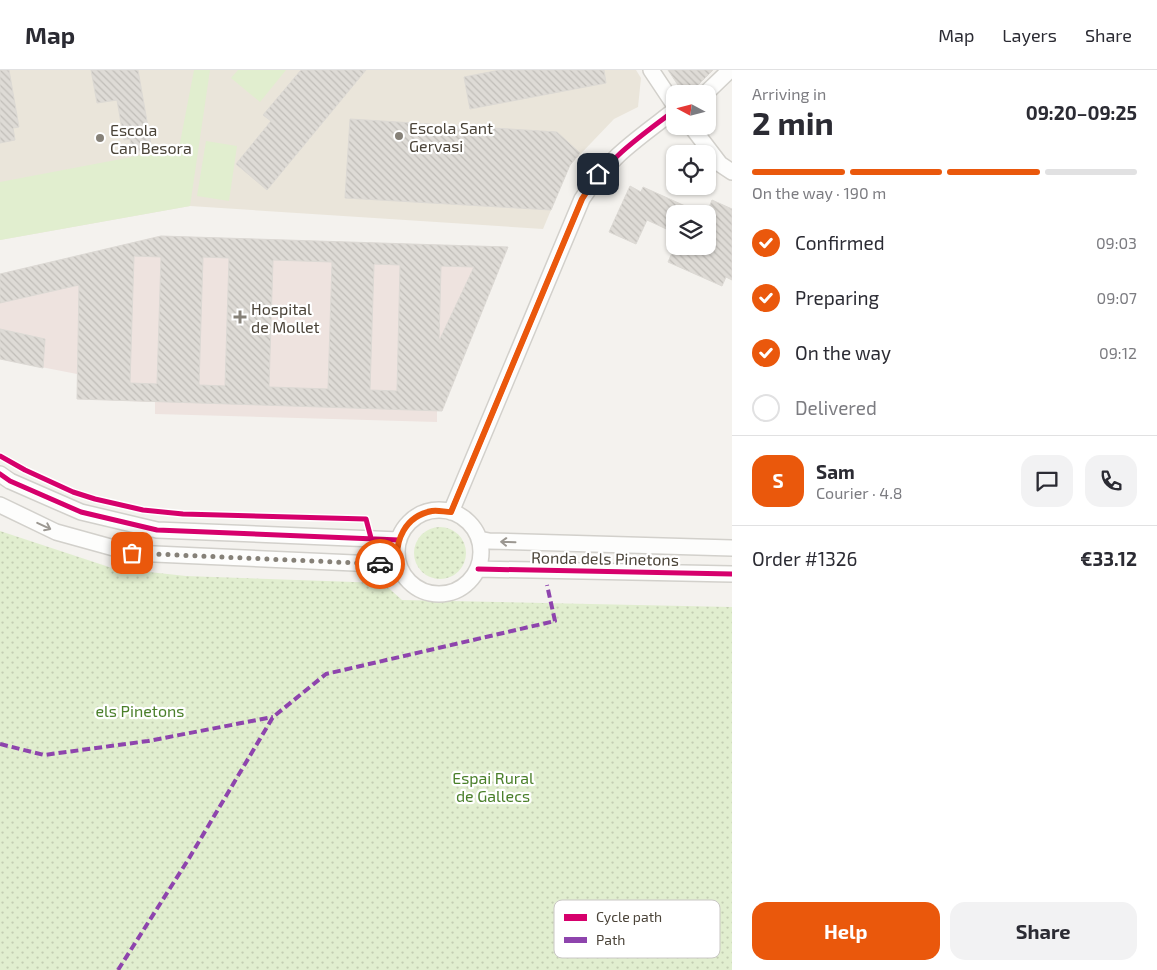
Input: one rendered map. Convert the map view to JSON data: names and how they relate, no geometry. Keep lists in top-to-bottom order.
{
  "streets": {
    "street": ["Ronda dels Pinetons"]
  },
  "parks": ["els Pinetons", "Espai Rural de Gallecs"],
  "places": {
    "other": ["Escola Sant Gervasi", "Escola Can Besora"],
    "health": ["Hospital de Mollet"]
  },
  "legend": ["Cycle path", "Path"],
  "north": "left",
  "page": {
    "header": "Map",
    "nav": ["Map", "Layers", "Share"],
    "heading": ["2 min", "Arriving in", "09:20–09:25"],
    "panel": [
      "Sam",
      "Courier · 4.8",
      "Order #1326",
      "€33.12"
    ],
    "bar": "On the way · 190 m",
    "list": [
      ["Confirmed", "09:03"],
      ["Preparing", "09:07"],
      ["On the way", "09:12"],
      "Delivered"
    ],
    "round": "S",
    "buttons": ["Help", "Share"]
  }
}
